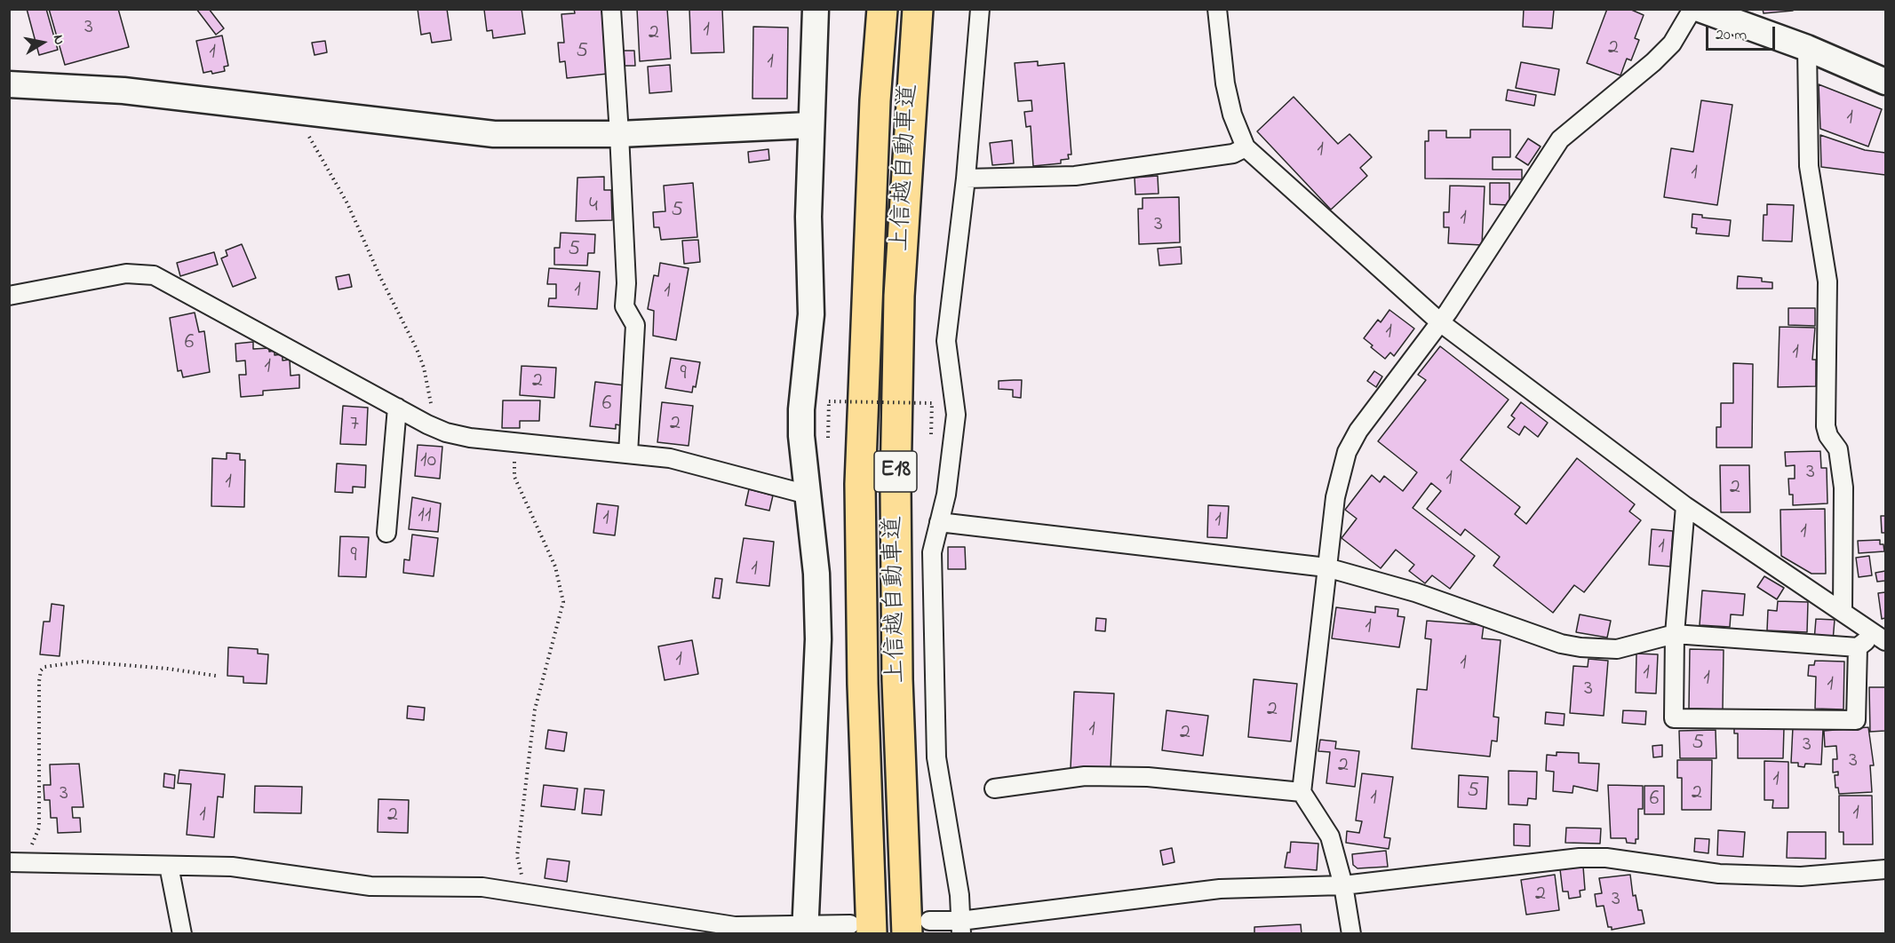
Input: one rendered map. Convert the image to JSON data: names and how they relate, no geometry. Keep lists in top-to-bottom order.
{
  "streets": {
    "highway": ["上信越自動車道", "E18"]
  },
  "house_numbers": [
    "3",
    "1",
    "2",
    "2",
    "5",
    "1",
    "1",
    "1",
    "1",
    "1",
    "4",
    "5",
    "1",
    "3",
    "5",
    "1",
    "1",
    "1",
    "6",
    "1",
    "1",
    "9",
    "2",
    "6",
    "2",
    "7",
    "10",
    "3",
    "1",
    "1",
    "2",
    "11",
    "1",
    "1",
    "1",
    "1",
    "9",
    "1",
    "1",
    "1",
    "1",
    "1",
    "1",
    "1",
    "3",
    "2",
    "1",
    "2",
    "5",
    "3",
    "3",
    "2",
    "1",
    "5",
    "2",
    "3",
    "1",
    "6",
    "1",
    "1",
    "2",
    "2",
    "3"
  ],
  "scale_bar": "20 m",
  "north": "right"
}
